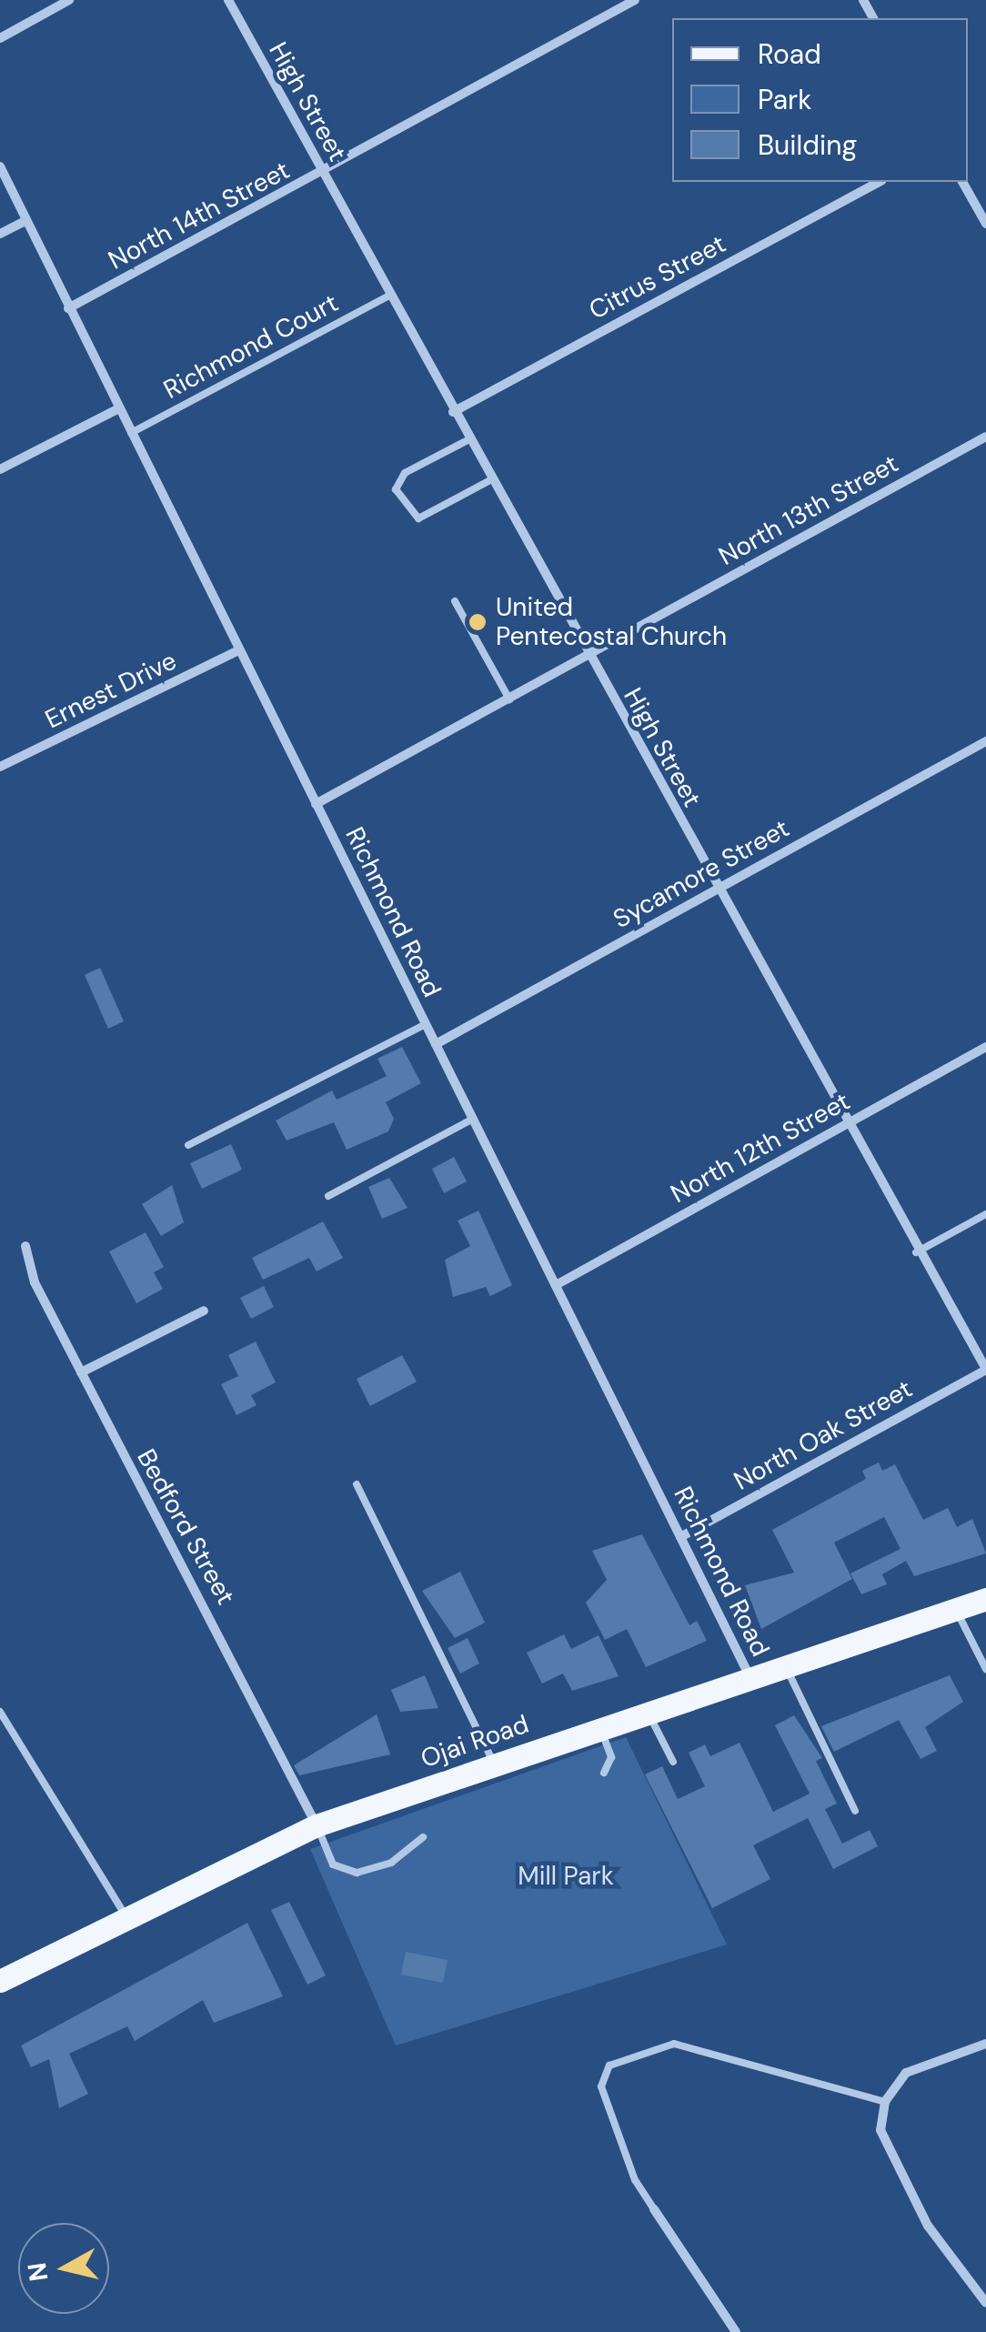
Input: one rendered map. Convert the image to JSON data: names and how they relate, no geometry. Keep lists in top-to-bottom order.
{
  "streets": {
    "main road": ["Ojai Road"],
    "street": [
      "High Street",
      "North 14th Street",
      "Citrus Street",
      "North 13th Street",
      "Ernest Drive",
      "Sycamore Street",
      "Richmond Road",
      "North 12th Street",
      "North Oak Street",
      "Bedford Street"
    ],
    "lane": ["Richmond Court"]
  },
  "crossings": [
    ["High Street", "North 14th Street"],
    ["High Street", "Citrus Street"],
    ["High Street", "Richmond Court"],
    ["High Street", "North 13th Street"],
    ["High Street", "Sycamore Street"],
    ["High Street", "North 12th Street"],
    ["High Street", "North Oak Street"],
    ["North 14th Street", "Richmond Road"],
    ["Richmond Court", "Richmond Road"],
    ["North 13th Street", "Richmond Road"],
    ["Ernest Drive", "Richmond Road"],
    ["Sycamore Street", "Richmond Road"],
    ["Richmond Road", "North 12th Street"],
    ["Richmond Road", "North Oak Street"],
    ["Richmond Road", "Ojai Road"],
    ["Bedford Street", "Ojai Road"]
  ],
  "parks": ["Mill Park"],
  "places": ["United Pentecostal Church"],
  "legend": ["Road", "Park", "Building"],
  "north": "left"
}
